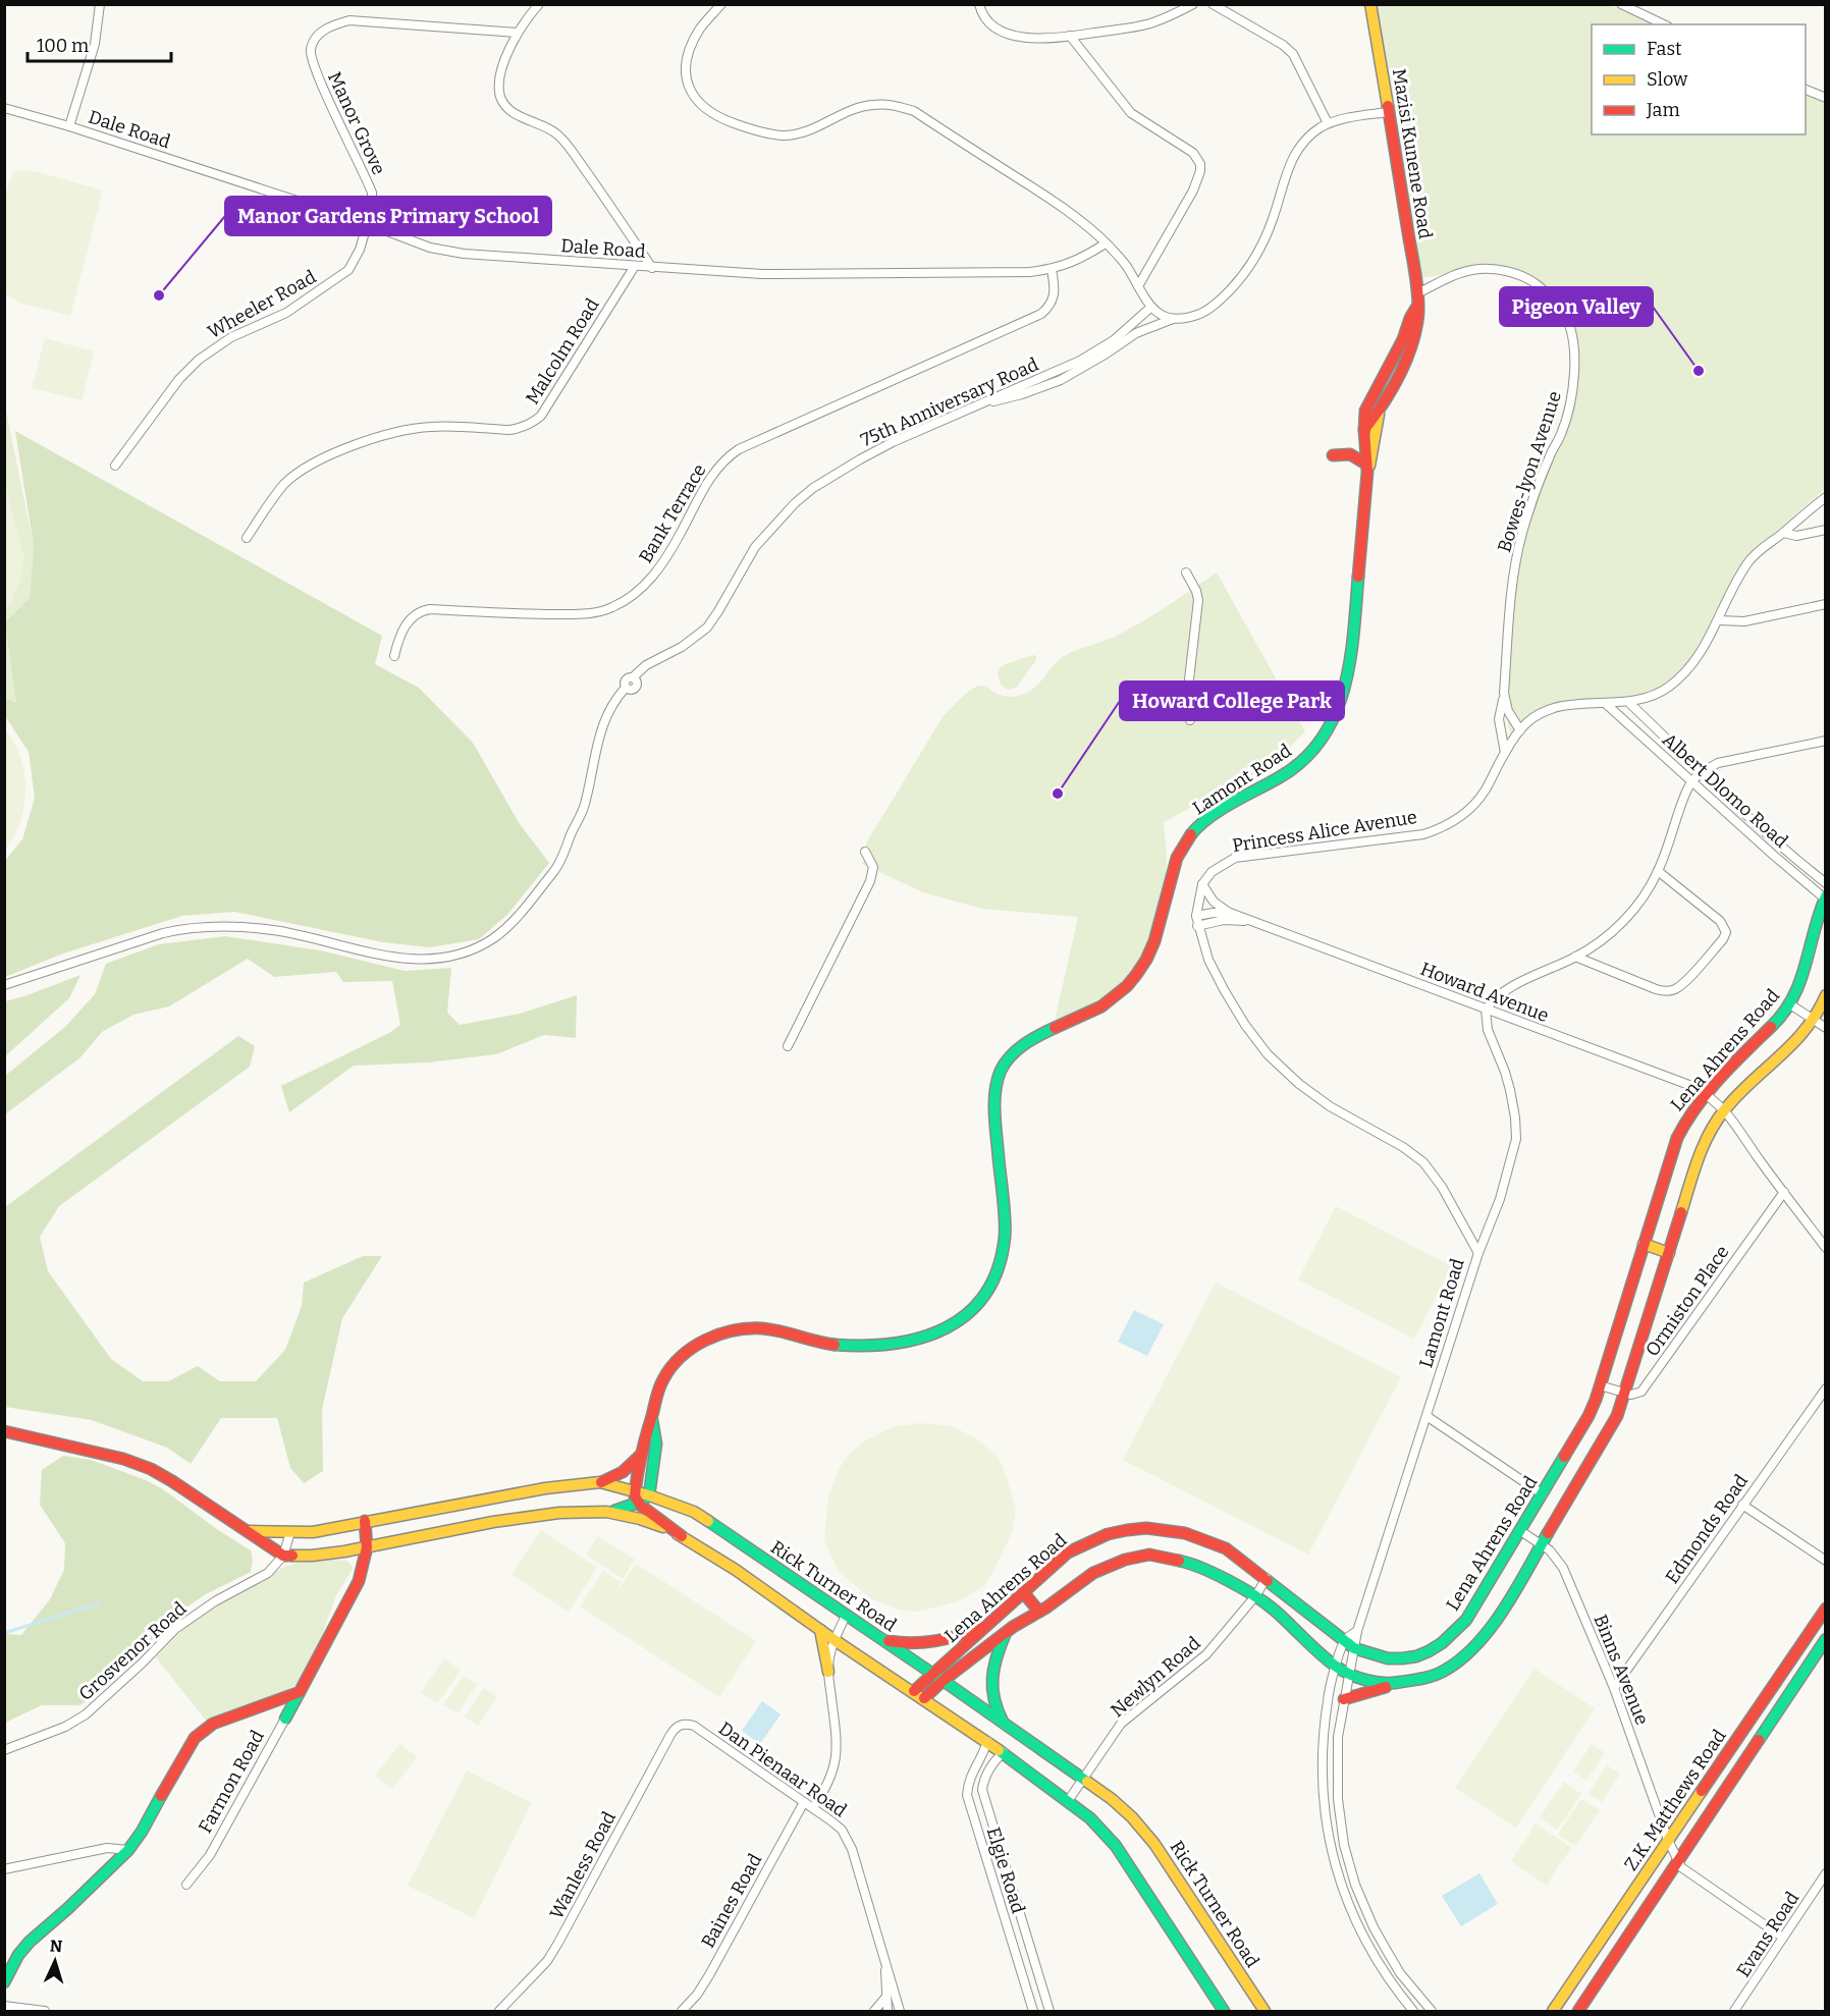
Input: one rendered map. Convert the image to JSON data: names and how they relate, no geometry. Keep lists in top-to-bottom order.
{
  "streets": {
    "main road": [
      "Mazisi Kunene Road",
      "Lamont Road",
      "Lena Ahrens Road",
      "Rick Turner Road",
      "Farmon Road",
      "Z.K. Matthews Road"
    ],
    "street": [
      "Manor Grove",
      "Dale Road",
      "Wheeler Road",
      "Malcolm Road",
      "75th Anniversary Road",
      "Bowes-lyon Avenue",
      "Bank Terrace",
      "Albert Dlomo Road",
      "Princess Alice Avenue",
      "Howard Avenue",
      "Ormiston Place",
      "Edmonds Road",
      "Grosvenor Road",
      "Binns Avenue",
      "Newlyn Road",
      "Dan Pienaar Road",
      "Wanless Road",
      "Elgie Road",
      "Baines Road",
      "Evans Road"
    ]
  },
  "crossings": [
    ["Manor Grove", "Dale Road"],
    ["Manor Grove", "Wheeler Road"],
    ["Dale Road", "Wheeler Road"],
    ["Dale Road", "Malcolm Road"],
    ["Dale Road", "Bank Terrace"],
    ["Mazisi Kunene Road", "Bowes-lyon Avenue"],
    ["Mazisi Kunene Road", "Lamont Road"],
    ["Bowes-lyon Avenue", "Princess Alice Avenue"],
    ["Lamont Road", "Howard Avenue"],
    ["Lamont Road", "Lena Ahrens Road"],
    ["Albert Dlomo Road", "Princess Alice Avenue"],
    ["Albert Dlomo Road", "Lena Ahrens Road"],
    ["Princess Alice Avenue", "Howard Avenue"],
    ["Howard Avenue", "Lena Ahrens Road"],
    ["Howard Avenue", "Ormiston Place"],
    ["Lena Ahrens Road", "Ormiston Place"],
    ["Lena Ahrens Road", "Rick Turner Road"],
    ["Lena Ahrens Road", "Binns Avenue"],
    ["Lena Ahrens Road", "Newlyn Road"],
    ["Edmonds Road", "Binns Avenue"],
    ["Rick Turner Road", "Grosvenor Road"],
    ["Rick Turner Road", "Newlyn Road"],
    ["Rick Turner Road", "Farmon Road"],
    ["Binns Avenue", "Z.K. Matthews Road"],
    ["Dan Pienaar Road", "Wanless Road"],
    ["Dan Pienaar Road", "Baines Road"]
  ],
  "places": ["Manor Gardens Primary School", "Pigeon Valley", "Howard College Park"],
  "legend": ["Fast", "Slow", "Jam"],
  "scale_bar": "100 m",
  "north": "top"
}
